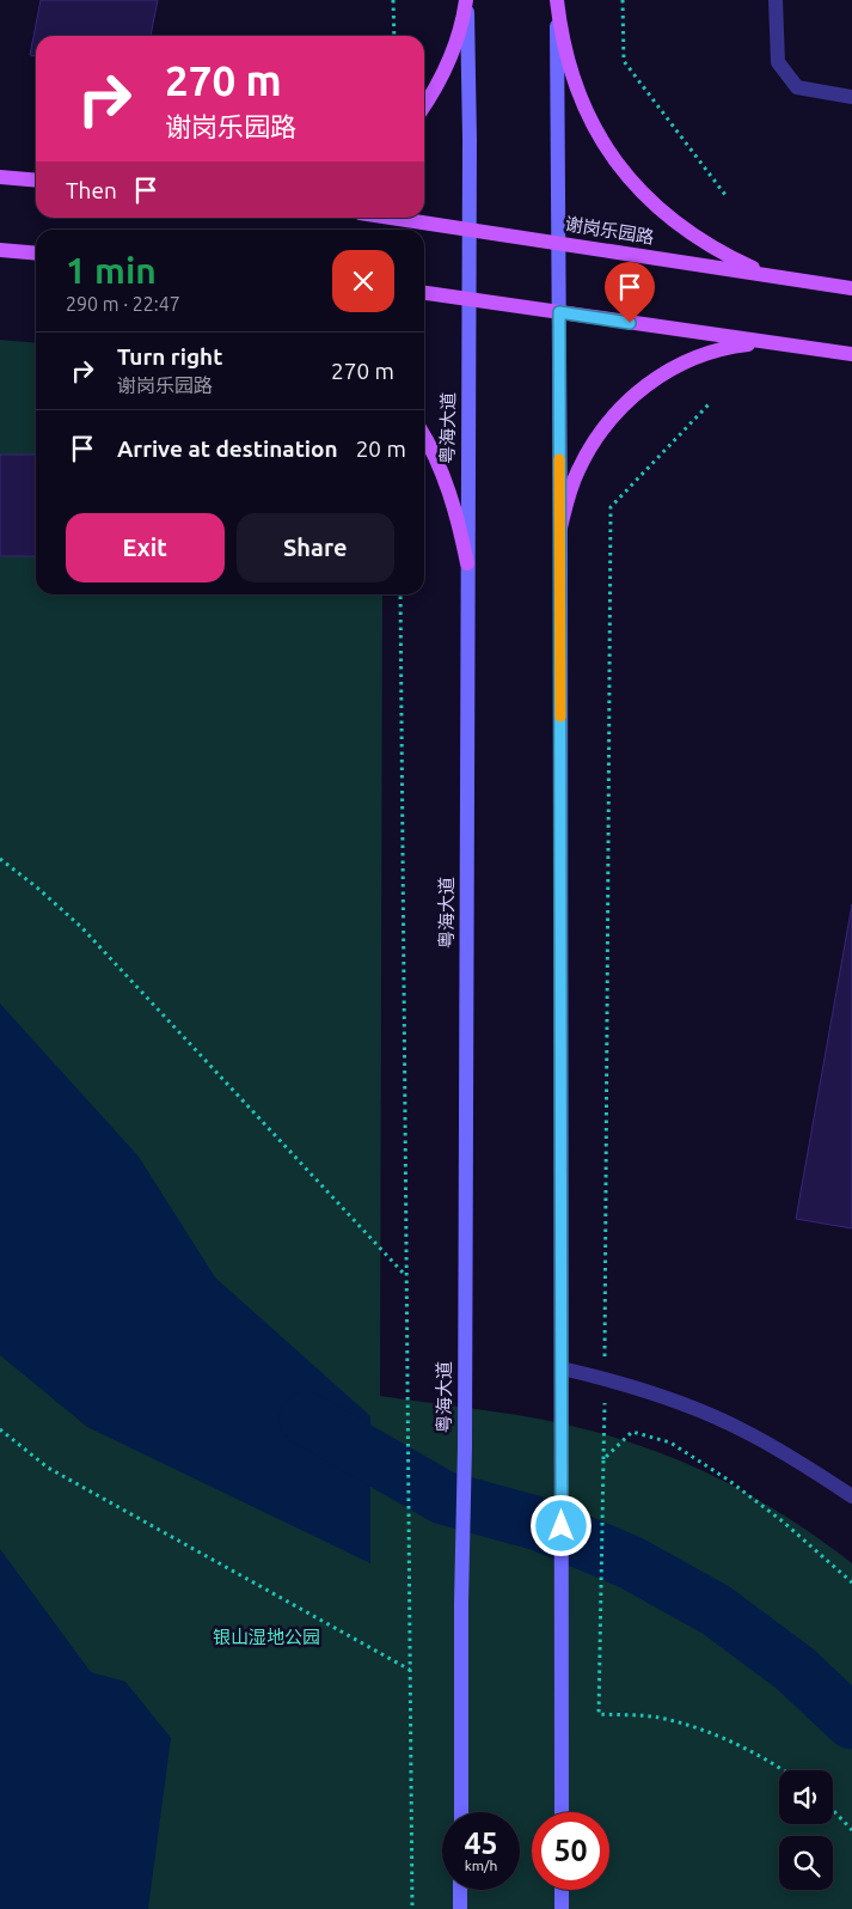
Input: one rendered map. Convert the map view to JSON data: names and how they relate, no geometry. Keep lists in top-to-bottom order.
{
  "streets": {
    "main road": ["谢岗乐园路", "粤海大道"]
  },
  "crossings": [
    ["谢岗乐园路", "粤海大道"]
  ],
  "parks": ["银山湿地公园"],
  "page": {
    "turn": ["270 m", "谢岗乐园路"],
    "then": "Then",
    "heading": ["1 min", "290 m · 22:47"],
    "list": [
      {
        "name": "Turn right",
        "note": "谢岗乐园路",
        "value": "270 m"
      },
      {
        "name": "Arrive at destination",
        "value": "20 m"
      }
    ],
    "buttons": ["Exit", "Share"],
    "speed": "45 km/h",
    "limit": "50"
  }
}
